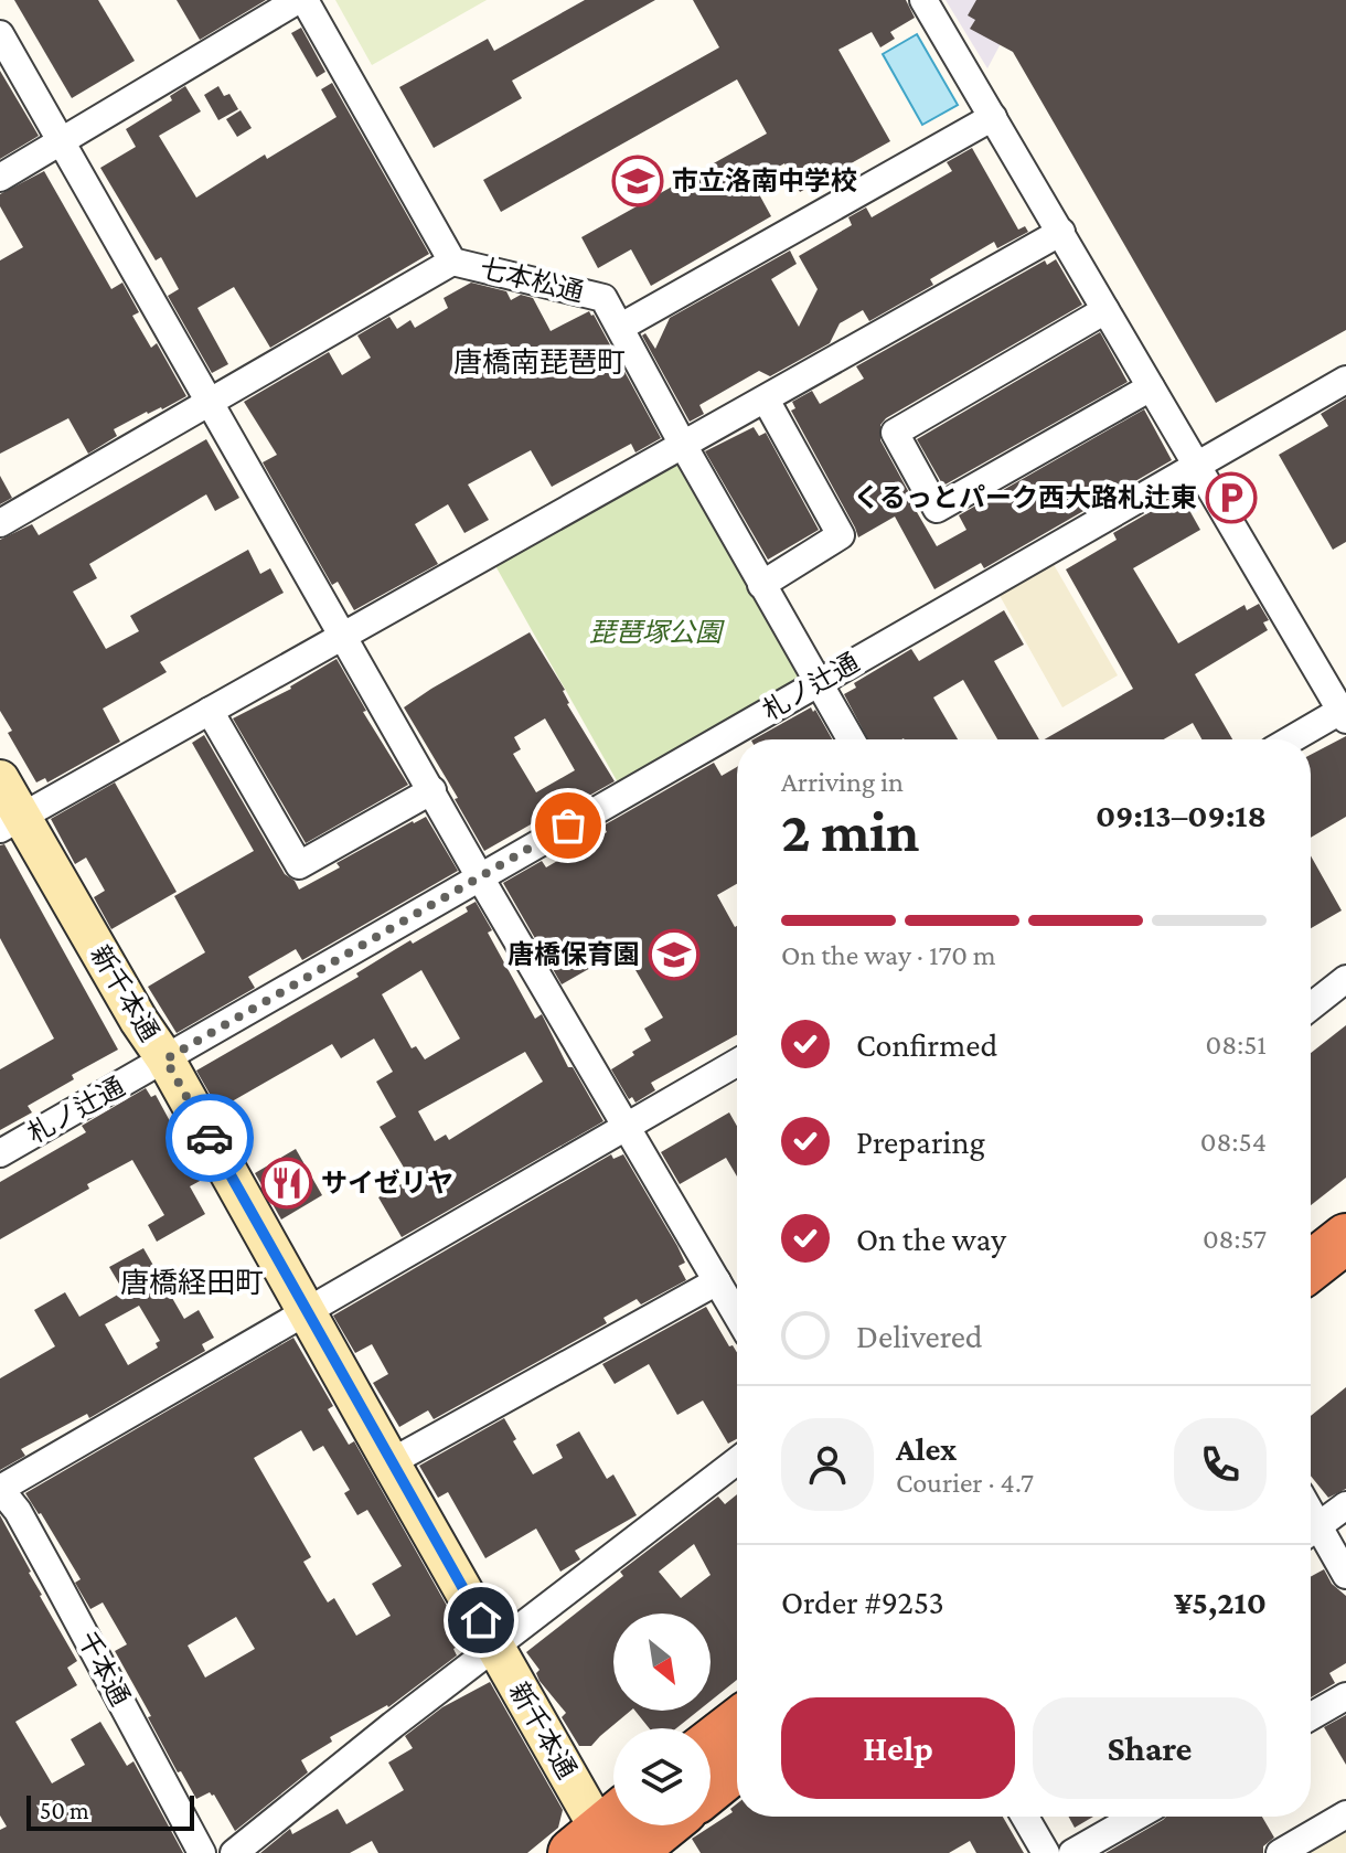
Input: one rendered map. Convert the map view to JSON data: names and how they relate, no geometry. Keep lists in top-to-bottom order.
{
  "streets": {
    "street": [
      "七本松通",
      "札ノ辻通",
      "新千本通",
      "千本通"
    ]
  },
  "crossings": [
    ["七本松通", "札ノ辻通"],
    ["札ノ辻通", "新千本通"]
  ],
  "districts": ["唐橋南琵琶町", "唐橋経田町"],
  "parks": ["琵琶塚公園"],
  "places": {
    "school or university": ["市立洛南中学校", "唐橋保育園"],
    "parking": ["くるっとパーク西大路札辻東"],
    "restaurant": ["サイゼリヤ"]
  },
  "scale_bar": "50 m",
  "north": "bottom right",
  "page": {
    "heading": ["2 min", "Arriving in", "09:13–09:18"],
    "panel": [
      "Alex",
      "Courier · 4.7",
      "Order #9253",
      "¥5,210"
    ],
    "bar": "On the way · 170 m",
    "list": [
      ["Confirmed", "08:51"],
      ["Preparing", "08:54"],
      ["On the way", "08:57"],
      "Delivered"
    ],
    "buttons": ["Help", "Share"],
    "scale": "50 m"
  }
}
